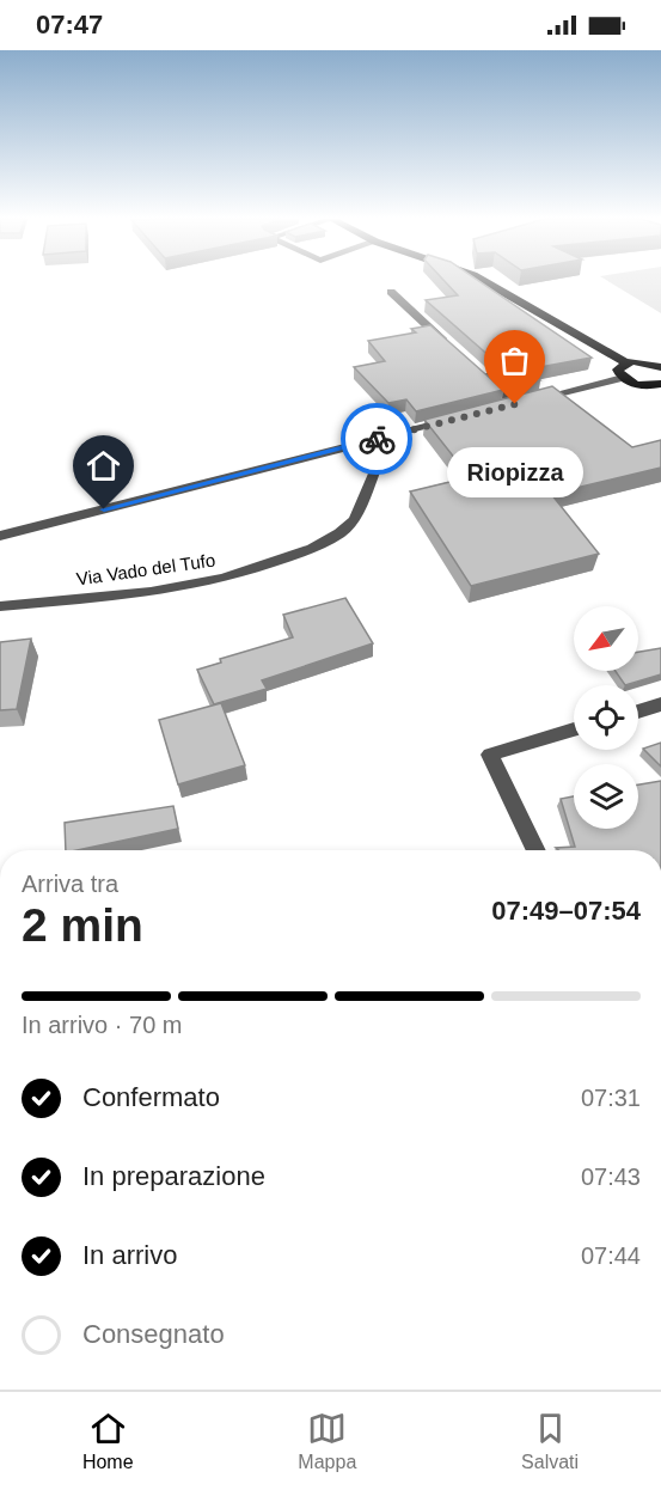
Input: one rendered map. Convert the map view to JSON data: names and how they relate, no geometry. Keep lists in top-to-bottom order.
{
  "streets": {
    "street": ["Via Vado del Tufo"]
  },
  "places": ["Riopizza"],
  "north": "bottom left",
  "page": {
    "status": "07:47",
    "bubble": "Riopizza",
    "heading": ["2 min", "Arriva tra", "07:49–07:54"],
    "bar": "In arrivo · 70 m",
    "list": [
      ["Confermato", "07:31"],
      ["In preparazione", "07:43"],
      ["In arrivo", "07:44"],
      "Consegnato"
    ],
    "tabs": ["Home", "Mappa", "Salvati"]
  }
}
